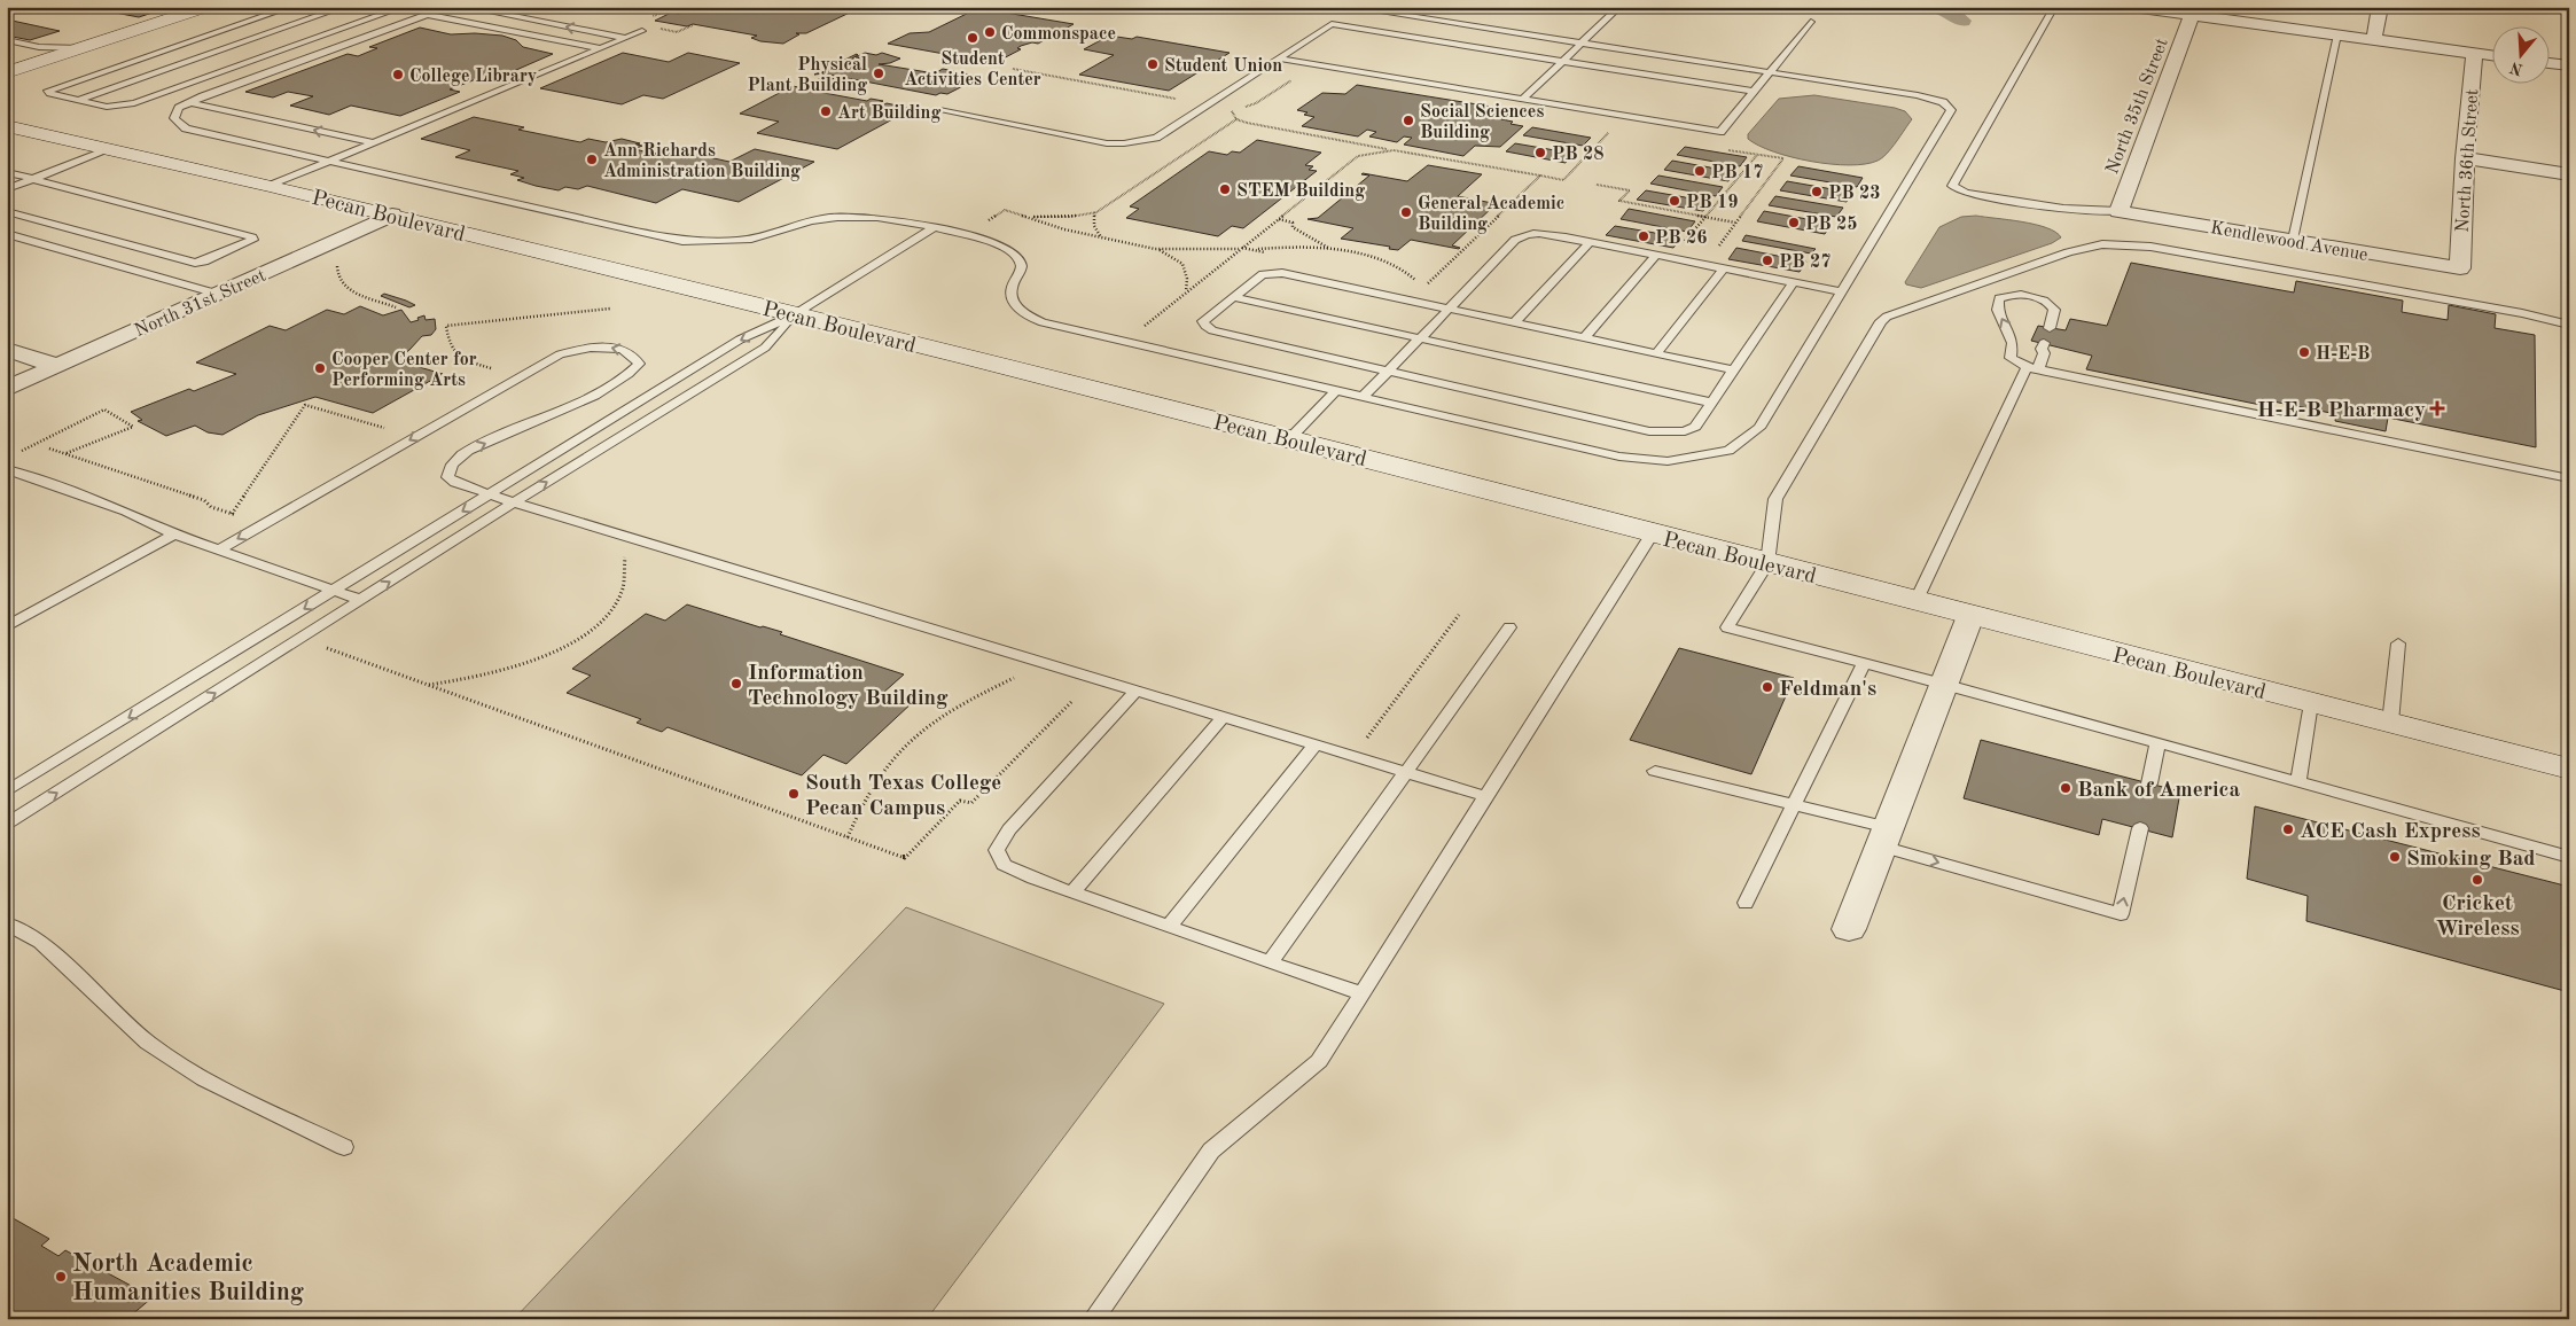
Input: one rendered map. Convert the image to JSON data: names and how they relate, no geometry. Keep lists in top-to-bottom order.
{
  "streets": {
    "main road": ["Pecan Boulevard"],
    "street": [
      "North 35th Street",
      "North 36th Street",
      "Kendlewood Avenue",
      "North 31st Street"
    ]
  },
  "crossings": [
    ["North 35th Street", "Kendlewood Avenue"],
    ["North 36th Street", "Kendlewood Avenue"],
    ["Pecan Boulevard", "North 31st Street"]
  ],
  "places": {
    "other": [
      "Commonspace",
      "Student Activities Center",
      "Student Union",
      "Physical Plant Building",
      "College Library",
      "Art Building",
      "Social Sciences Building",
      "PB 28",
      "Ann Richards Administration Building",
      "PB 17",
      "STEM Building",
      "PB 23",
      "PB 19",
      "General Academic Building",
      "PB 25",
      "PB 26",
      "PB 27",
      "H-E-B",
      "Cooper Center for Performing Arts",
      "Information Technology Building",
      "Feldman's",
      "Bank of America",
      "South Texas College Pecan Campus",
      "ACE Cash Express",
      "Smoking Bad",
      "Cricket Wireless",
      "North Academic Humanities Building"
    ],
    "health": ["H-E-B Pharmacy"]
  },
  "north": "bottom"
}
